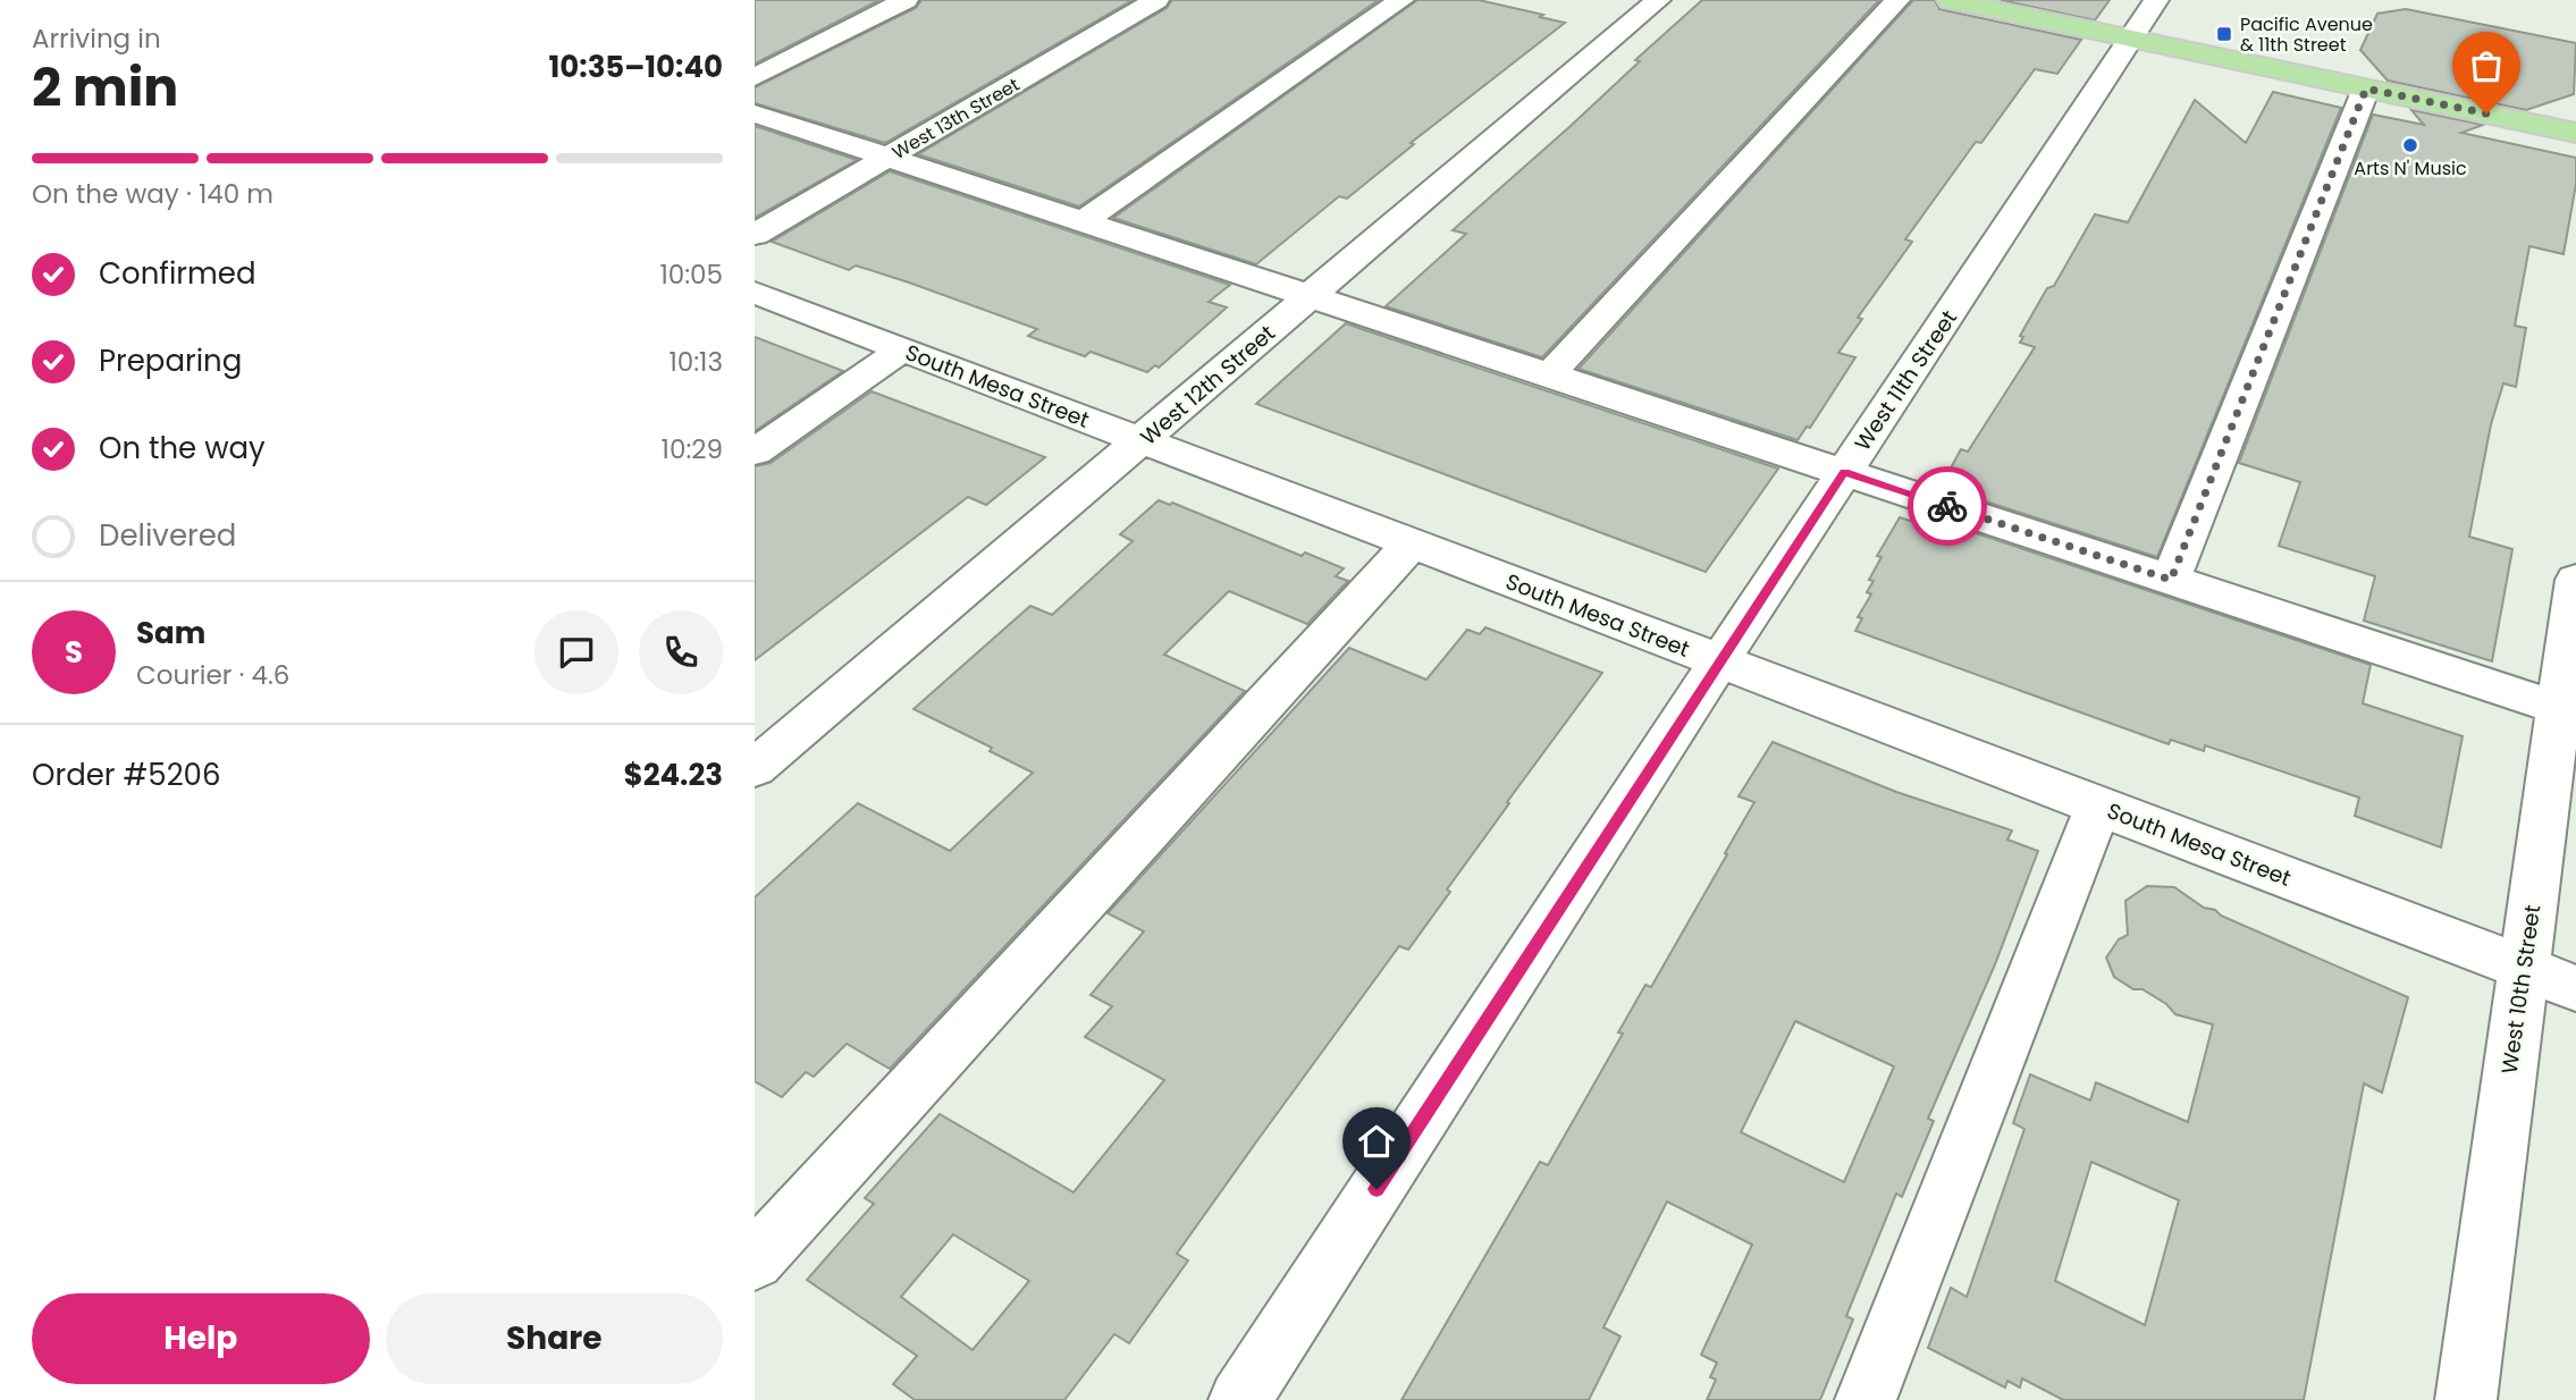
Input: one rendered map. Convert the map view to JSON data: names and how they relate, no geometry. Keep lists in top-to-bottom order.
{
  "streets": {
    "street": [
      "West 13th Street",
      "West 11th Street",
      "West 12th Street",
      "South Mesa Street",
      "West 10th Street"
    ]
  },
  "crossings": [
    ["West 11th Street", "South Mesa Street"],
    ["West 12th Street", "South Mesa Street"],
    ["South Mesa Street", "West 10th Street"]
  ],
  "places": {
    "transit": ["Pacific Avenue & 11th Street"],
    "other": ["Arts N' Music"]
  },
  "page": {
    "heading": ["2 min", "Arriving in", "10:35–10:40"],
    "panel": [
      "Sam",
      "Courier · 4.6",
      "Order #5206",
      "$24.23"
    ],
    "bar": "On the way · 140 m",
    "list": [
      ["Confirmed", "10:05"],
      ["Preparing", "10:13"],
      ["On the way", "10:29"],
      "Delivered"
    ],
    "round": "S",
    "buttons": ["Help", "Share"]
  }
}
